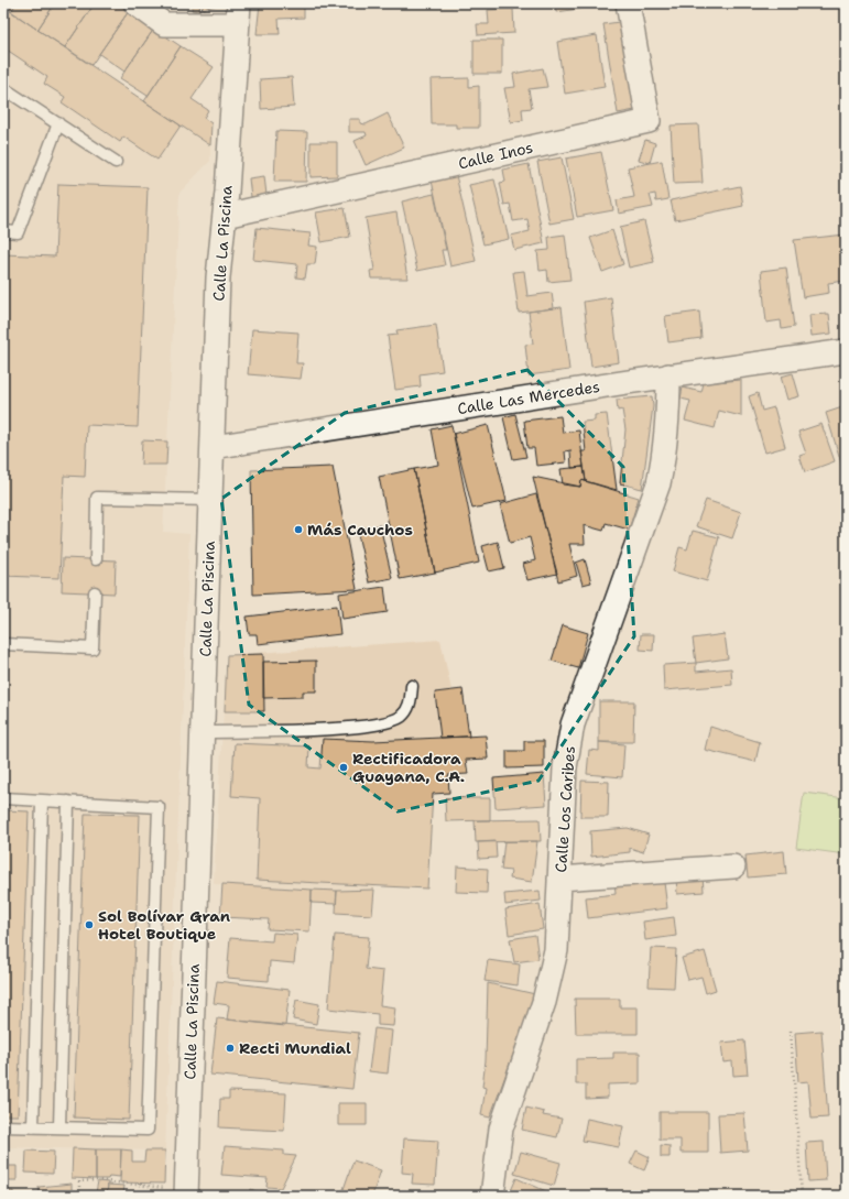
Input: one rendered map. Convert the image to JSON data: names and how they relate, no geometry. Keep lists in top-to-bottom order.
{
  "streets": {
    "street": [
      "Calle Inos",
      "Calle La Piscina",
      "Calle Las Mercedes",
      "Calle Los Caribes"
    ]
  },
  "crossings": [
    ["Calle Inos", "Calle La Piscina"],
    ["Calle La Piscina", "Calle Las Mercedes"],
    ["Calle Las Mercedes", "Calle Los Caribes"]
  ],
  "places": [
    "Más Cauchos",
    "Rectificadora Guayana, C.A.",
    "Sol Bolívar Gran Hotel Boutique",
    "Recti Mundial"
  ]
}
